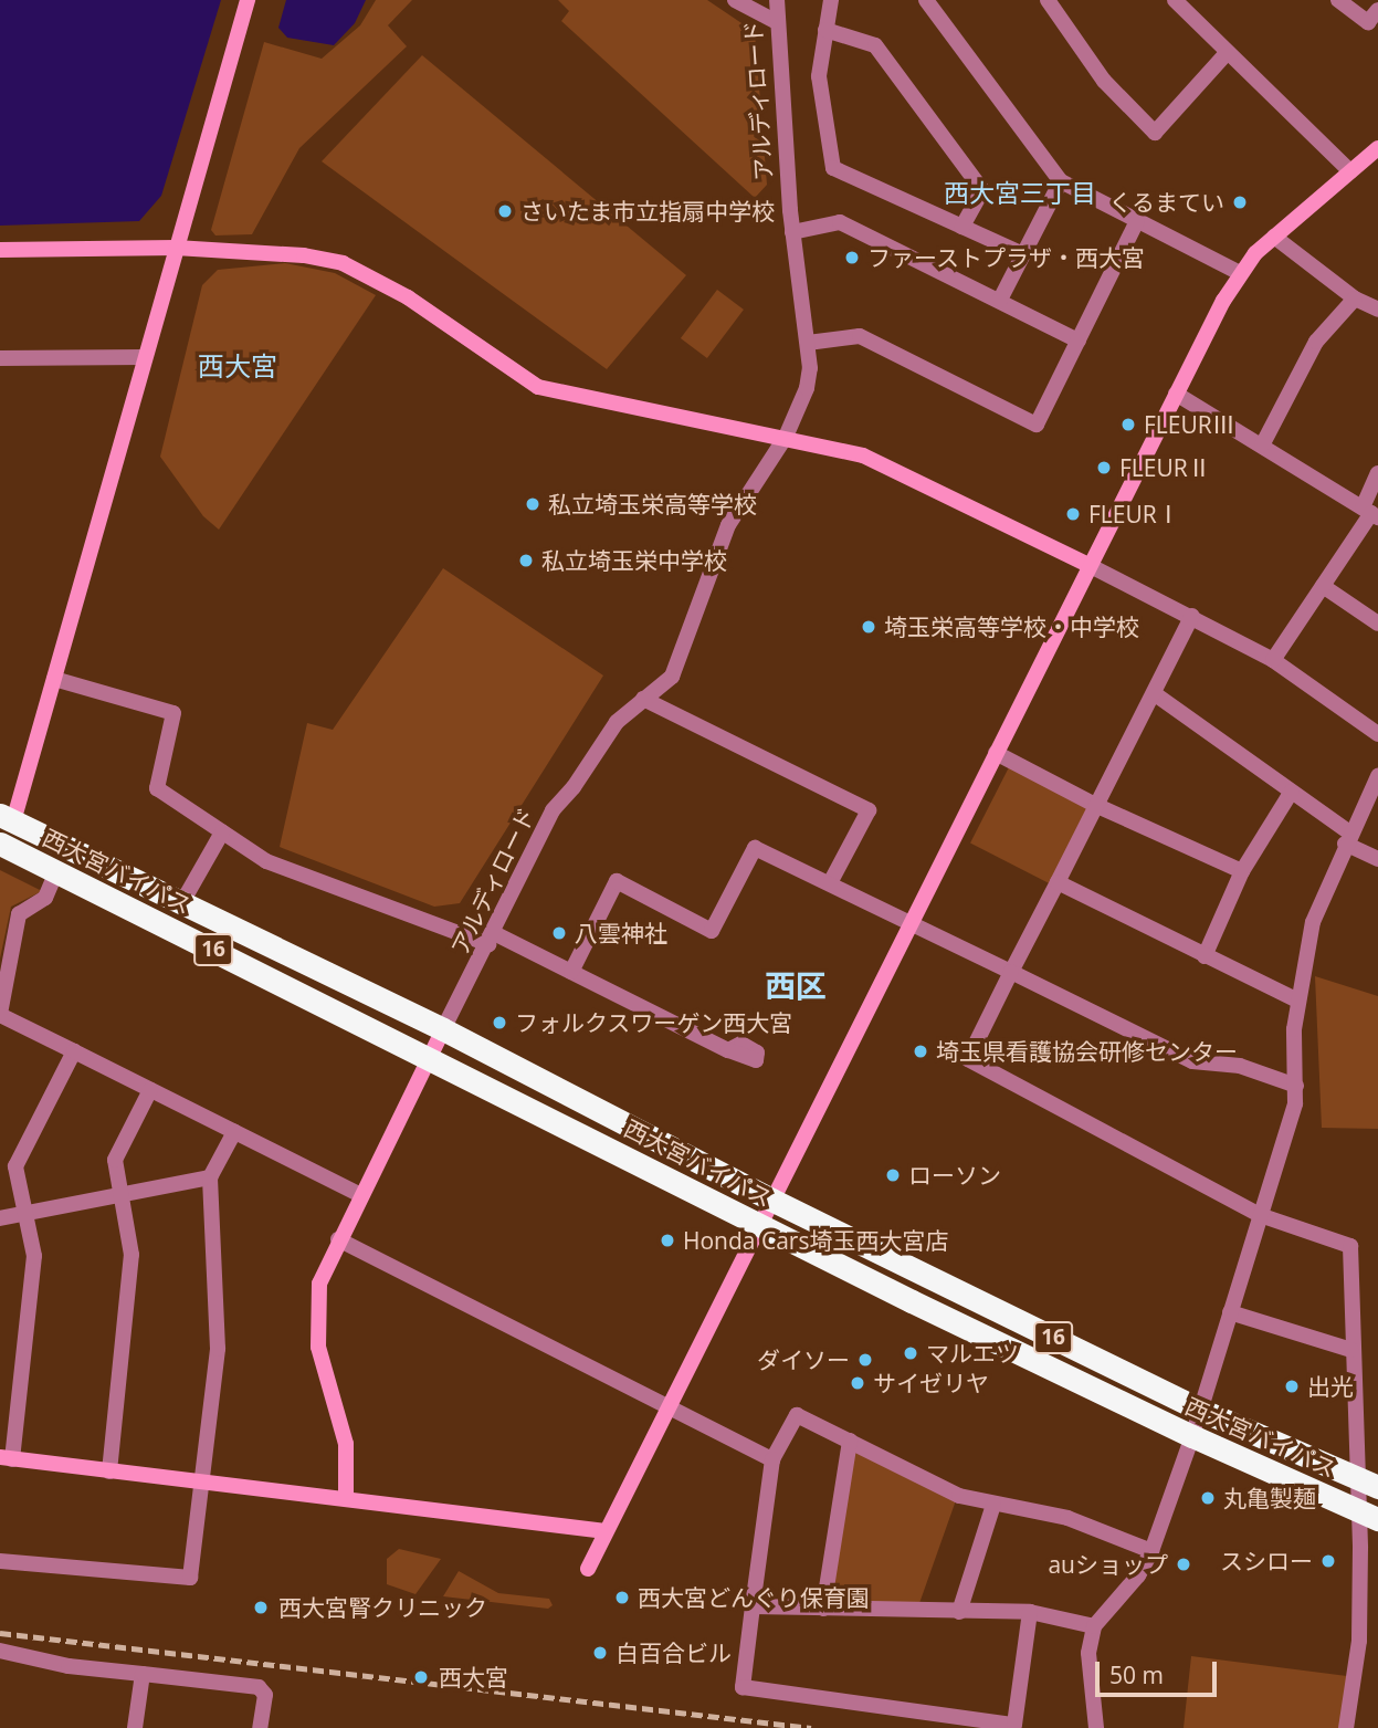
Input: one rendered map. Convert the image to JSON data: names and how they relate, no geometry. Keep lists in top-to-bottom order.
{
  "streets": {
    "highway": ["西大宮バイパス", "16"],
    "street": ["アルディロード"]
  },
  "crossings": [
    ["アルディロード", "西大宮バイパス"]
  ],
  "districts": ["西大宮三丁目", "西大宮", "西区"],
  "places": [
    "くるまてい",
    "さいたま市立指扇中学校",
    "ファーストプラザ・西大宮",
    "FLEURⅢ",
    "FLEURⅡ",
    "私立埼玉栄高等学校",
    "FLEURⅠ",
    "私立埼玉栄中学校",
    "埼玉栄高等学校・中学校",
    "八雲神社",
    "フォルクスワーゲン西大宮",
    "埼玉県看護協会研修センター",
    "ローソン",
    "Honda Cars埼玉西大宮店",
    "マルエツ",
    "ダイソー",
    "サイゼリヤ",
    "出光",
    "丸亀製麺",
    "スシロー",
    "auショップ",
    "西大宮どんぐり保育園",
    "西大宮腎クリニック",
    "白百合ビル",
    "西大宮"
  ],
  "scale_bar": "50 m"
}
